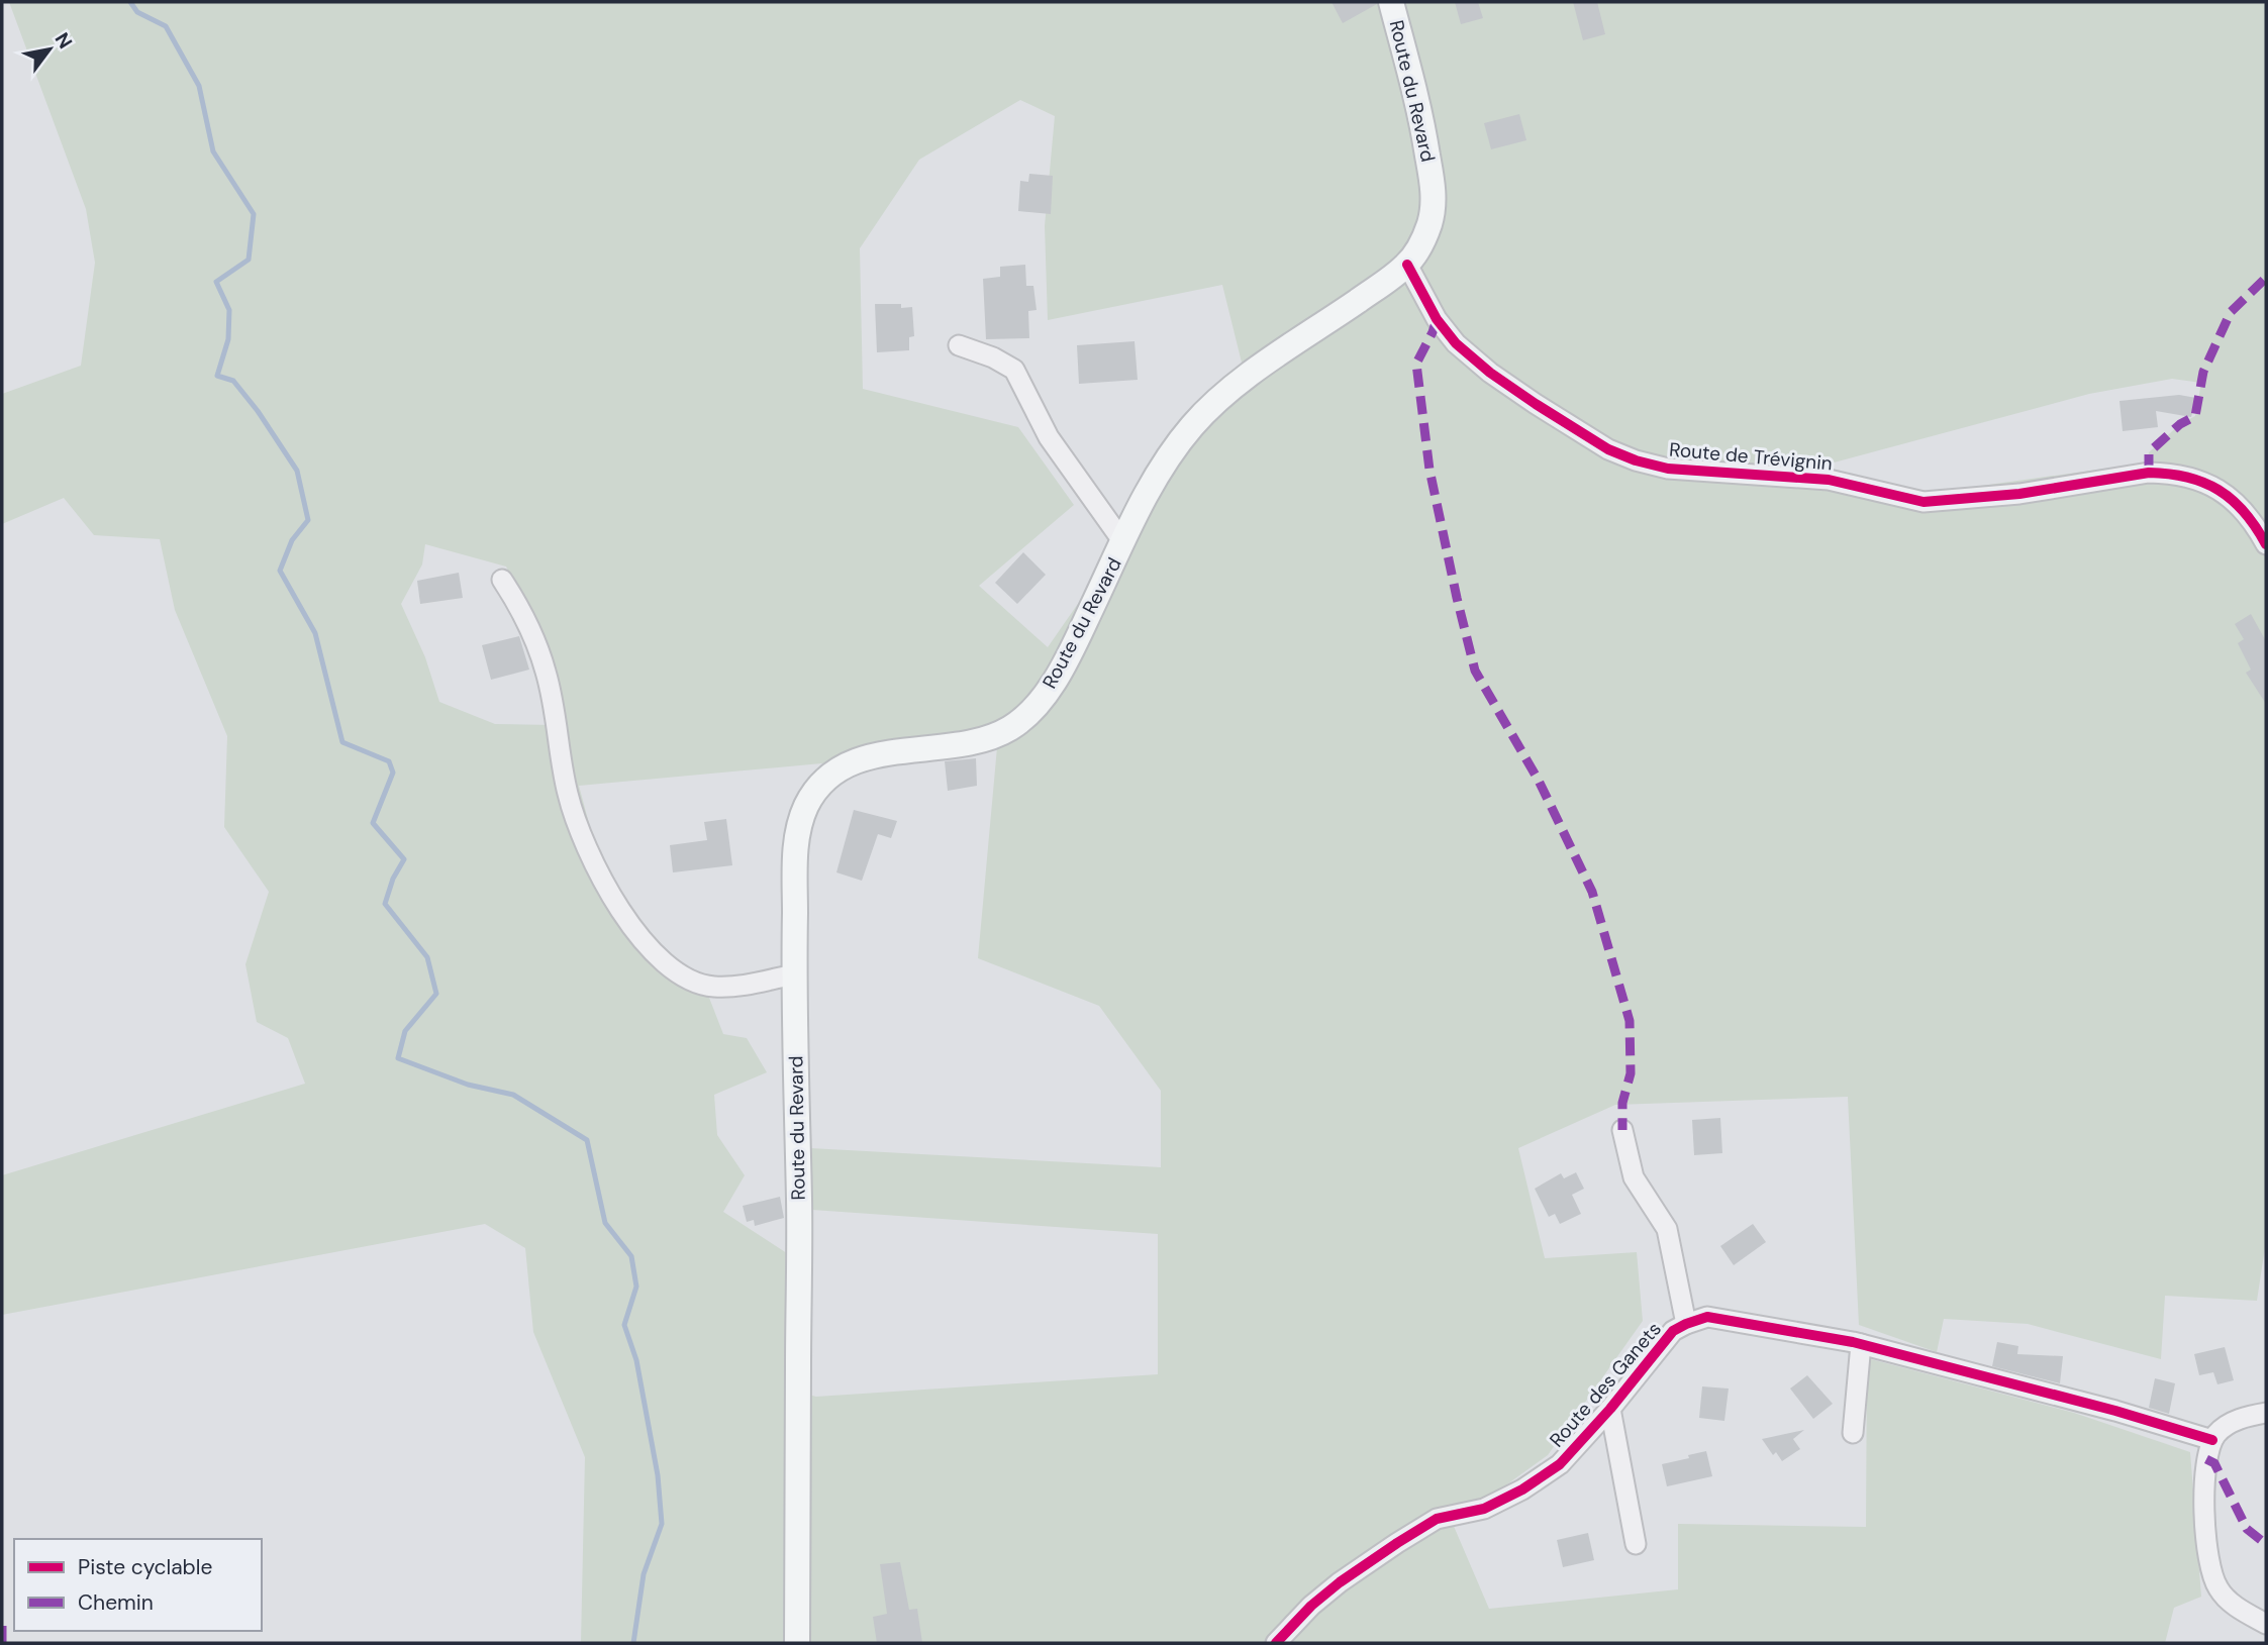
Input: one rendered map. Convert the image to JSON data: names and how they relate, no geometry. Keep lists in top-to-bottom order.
{
  "streets": {
    "main road": ["Route du Revard"],
    "street": ["Route de Trévignin", "Route des Ganets"]
  },
  "crossings": [
    ["Route du Revard", "Route de Trévignin"]
  ],
  "legend": ["Piste cyclable", "Chemin"],
  "north": "top right"
}
